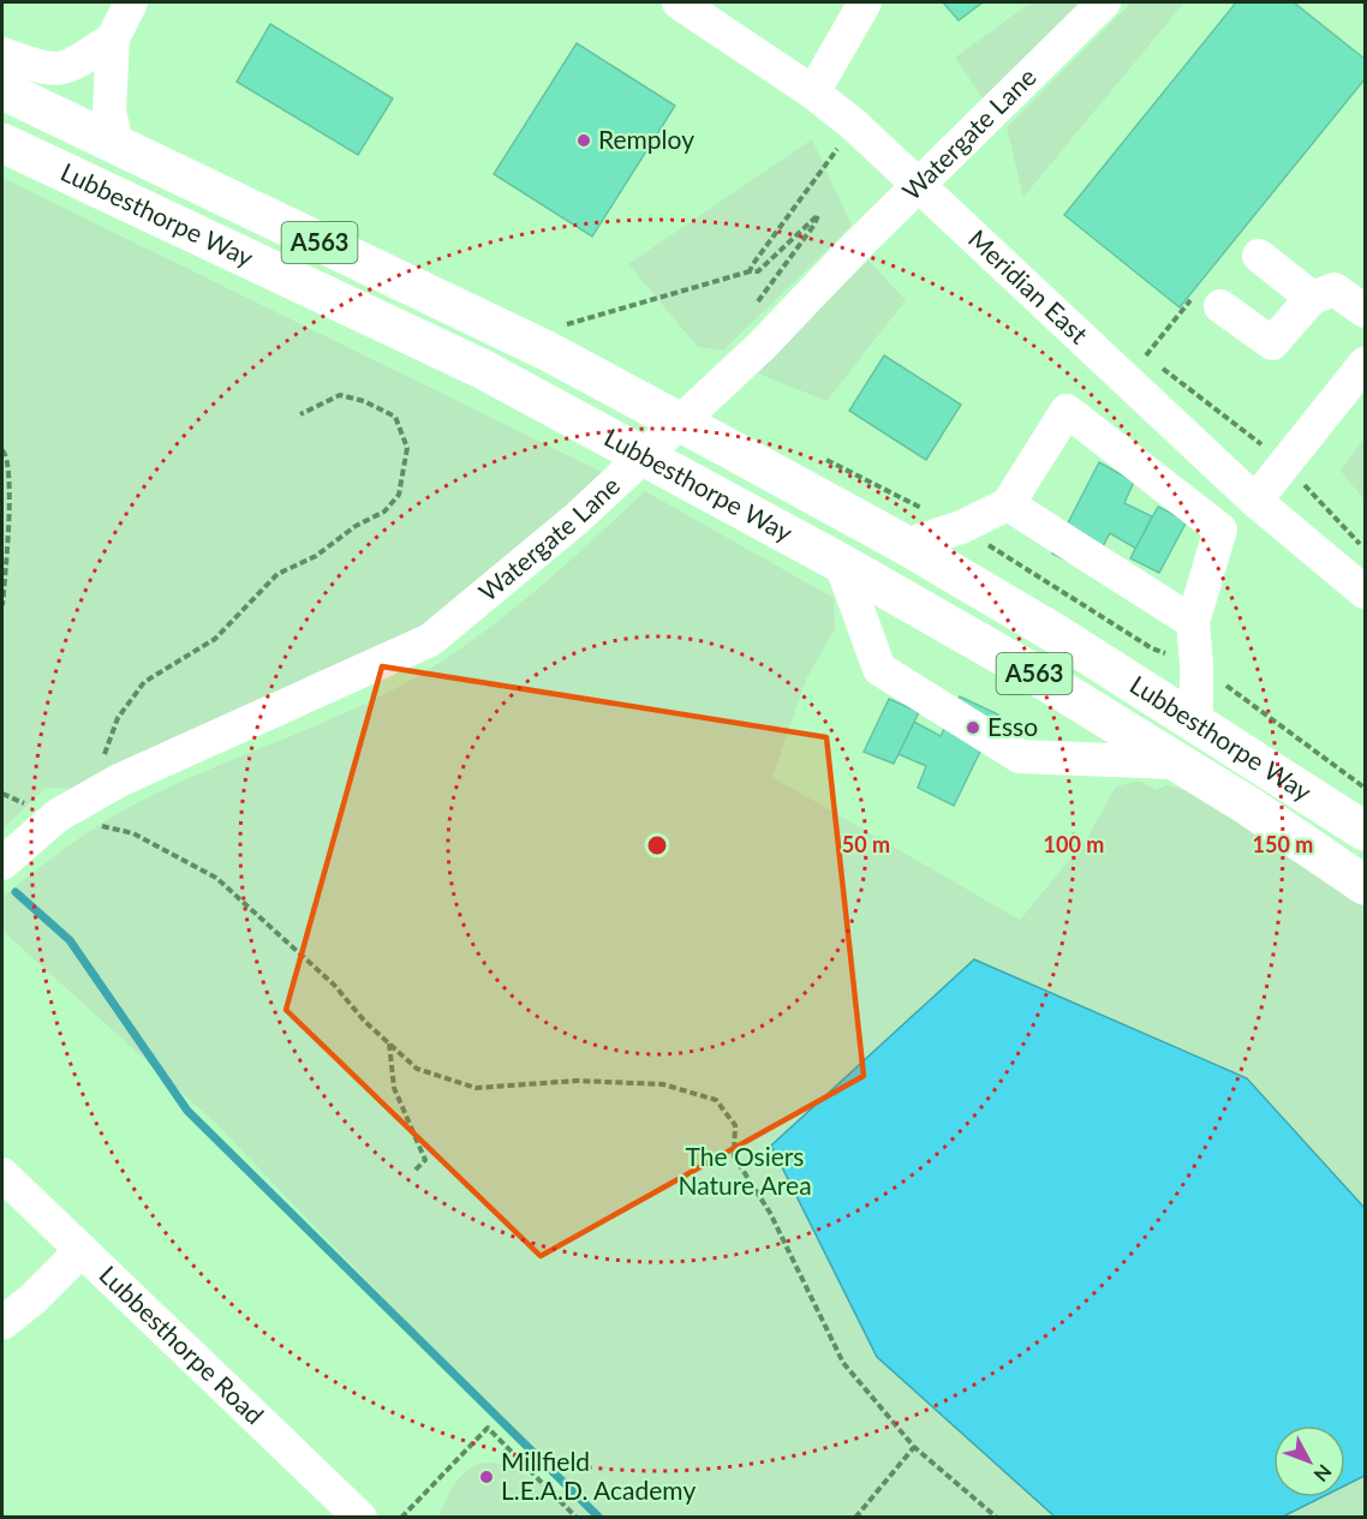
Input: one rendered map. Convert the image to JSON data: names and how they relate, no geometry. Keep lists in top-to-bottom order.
{
  "streets": {
    "highway": ["Lubbesthorpe Way", "A563"],
    "street": ["Watergate Lane", "Meridian East", "Lubbesthorpe Road"]
  },
  "parks": ["The Osiers Nature Area"],
  "places": ["Remploy", "Esso", "Millfield L.E.A.D. Academy"],
  "north": "bottom right",
  "rings": ["50 m", "100 m", "150 m"]
}
